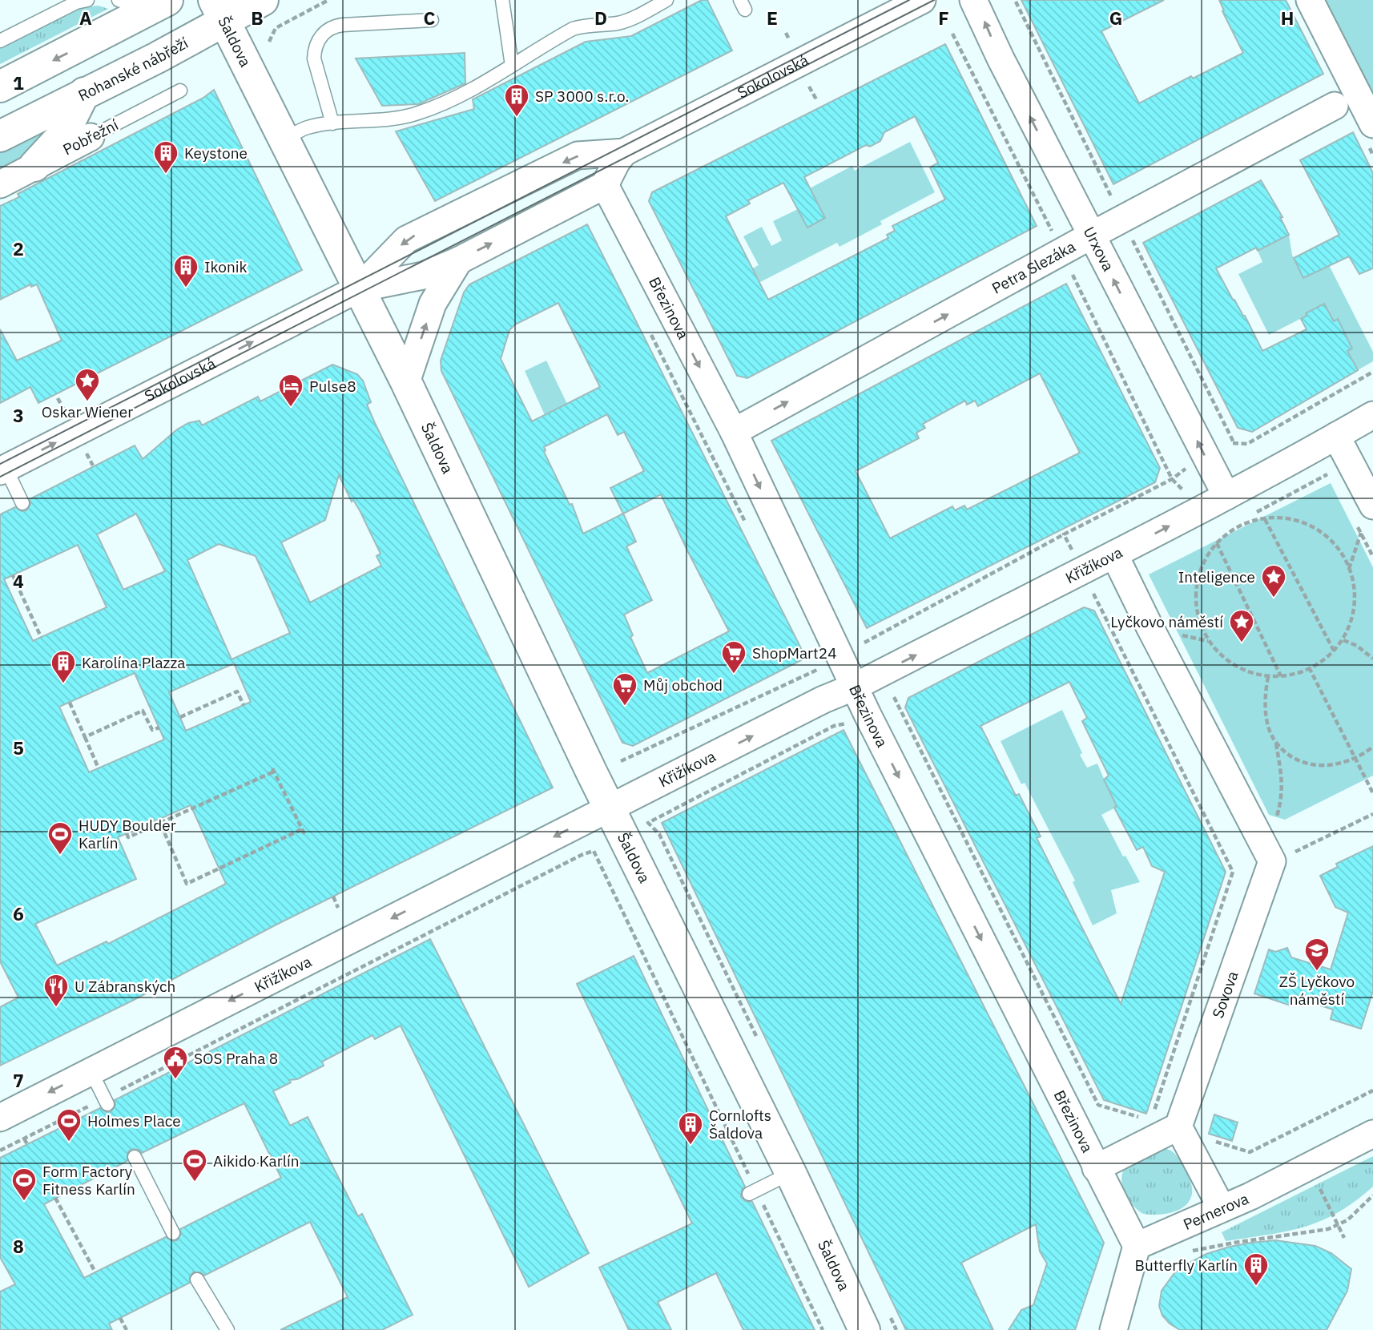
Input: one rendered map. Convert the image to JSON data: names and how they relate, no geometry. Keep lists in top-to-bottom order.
{
  "streets": {
    "street": [
      "Šaldova",
      "Rohanské nábřeží",
      "Sokolovská",
      "Pobřežní",
      "Urxova",
      "Petra Slezáka",
      "Březinova",
      "Křižíkova",
      "Sovova",
      "Pernerova"
    ]
  },
  "crossings": [
    ["Šaldova", "Rohanské nábřeží"],
    ["Šaldova", "Sokolovská"],
    ["Šaldova", "Křižíkova"],
    ["Sokolovská", "Březinova"],
    ["Urxova", "Petra Slezáka"],
    ["Urxova", "Křižíkova"],
    ["Petra Slezáka", "Březinova"],
    ["Březinova", "Křižíkova"],
    ["Březinova", "Pernerova"]
  ],
  "one_way": ["Urxova", "Petra Slezáka", "Březinova"],
  "places": {
    "building": [
      "SP 3000 s.r.o.",
      "Keystone",
      "Ikonik",
      "Karolína Plazza",
      "Cornlofts Šaldova",
      "Butterfly Karlín"
    ],
    "place": ["Oskar Wiener", "Inteligence", "Lyčkovo náměstí"],
    "hotel": ["Pulse8"],
    "supermarket": ["ShopMart24", "Můj obchod"],
    "sports": [
      "HUDY Boulder Karlín",
      "Holmes Place",
      "Aikido Karlín",
      "Form Factory Fitness Karlín"
    ],
    "school or university": ["ZŠ Lyčkovo náměstí"],
    "restaurant": ["U Zábranských"],
    "public building": ["SOS Praha 8"]
  },
  "grid": {
    "columns": [
      "A",
      "B",
      "C",
      "D",
      "E",
      "F",
      "G",
      "H"
    ],
    "rows": [
      "1",
      "2",
      "3",
      "4",
      "5",
      "6",
      "7",
      "8"
    ]
  }
}
